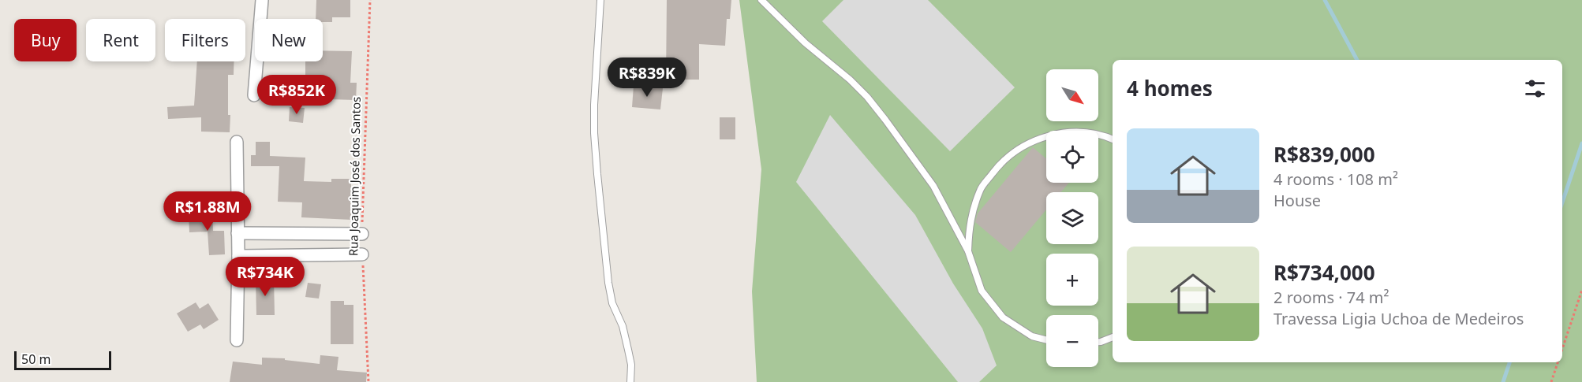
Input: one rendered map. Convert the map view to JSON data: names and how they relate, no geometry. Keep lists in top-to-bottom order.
{
  "streets": {
    "path": ["Rua Joaquim José dos Santos"]
  },
  "scale_bar": "50 m",
  "north": "bottom right",
  "page": {
    "chip": [
      "Buy",
      "Rent",
      "Filters",
      "New"
    ],
    "price": [
      "R$839K",
      "R$852K",
      "R$1.88M",
      "R$734K"
    ],
    "heading": "4 homes",
    "map_buttons": ["+", "−"],
    "list": [
      {
        "name": "R$839,000",
        "note": "4 rooms · 108 m² · House"
      },
      {
        "name": "R$734,000",
        "note": "2 rooms · 74 m² · Travessa Ligia Uchoa de Medeiros"
      }
    ],
    "scale": "50 m"
  }
}
